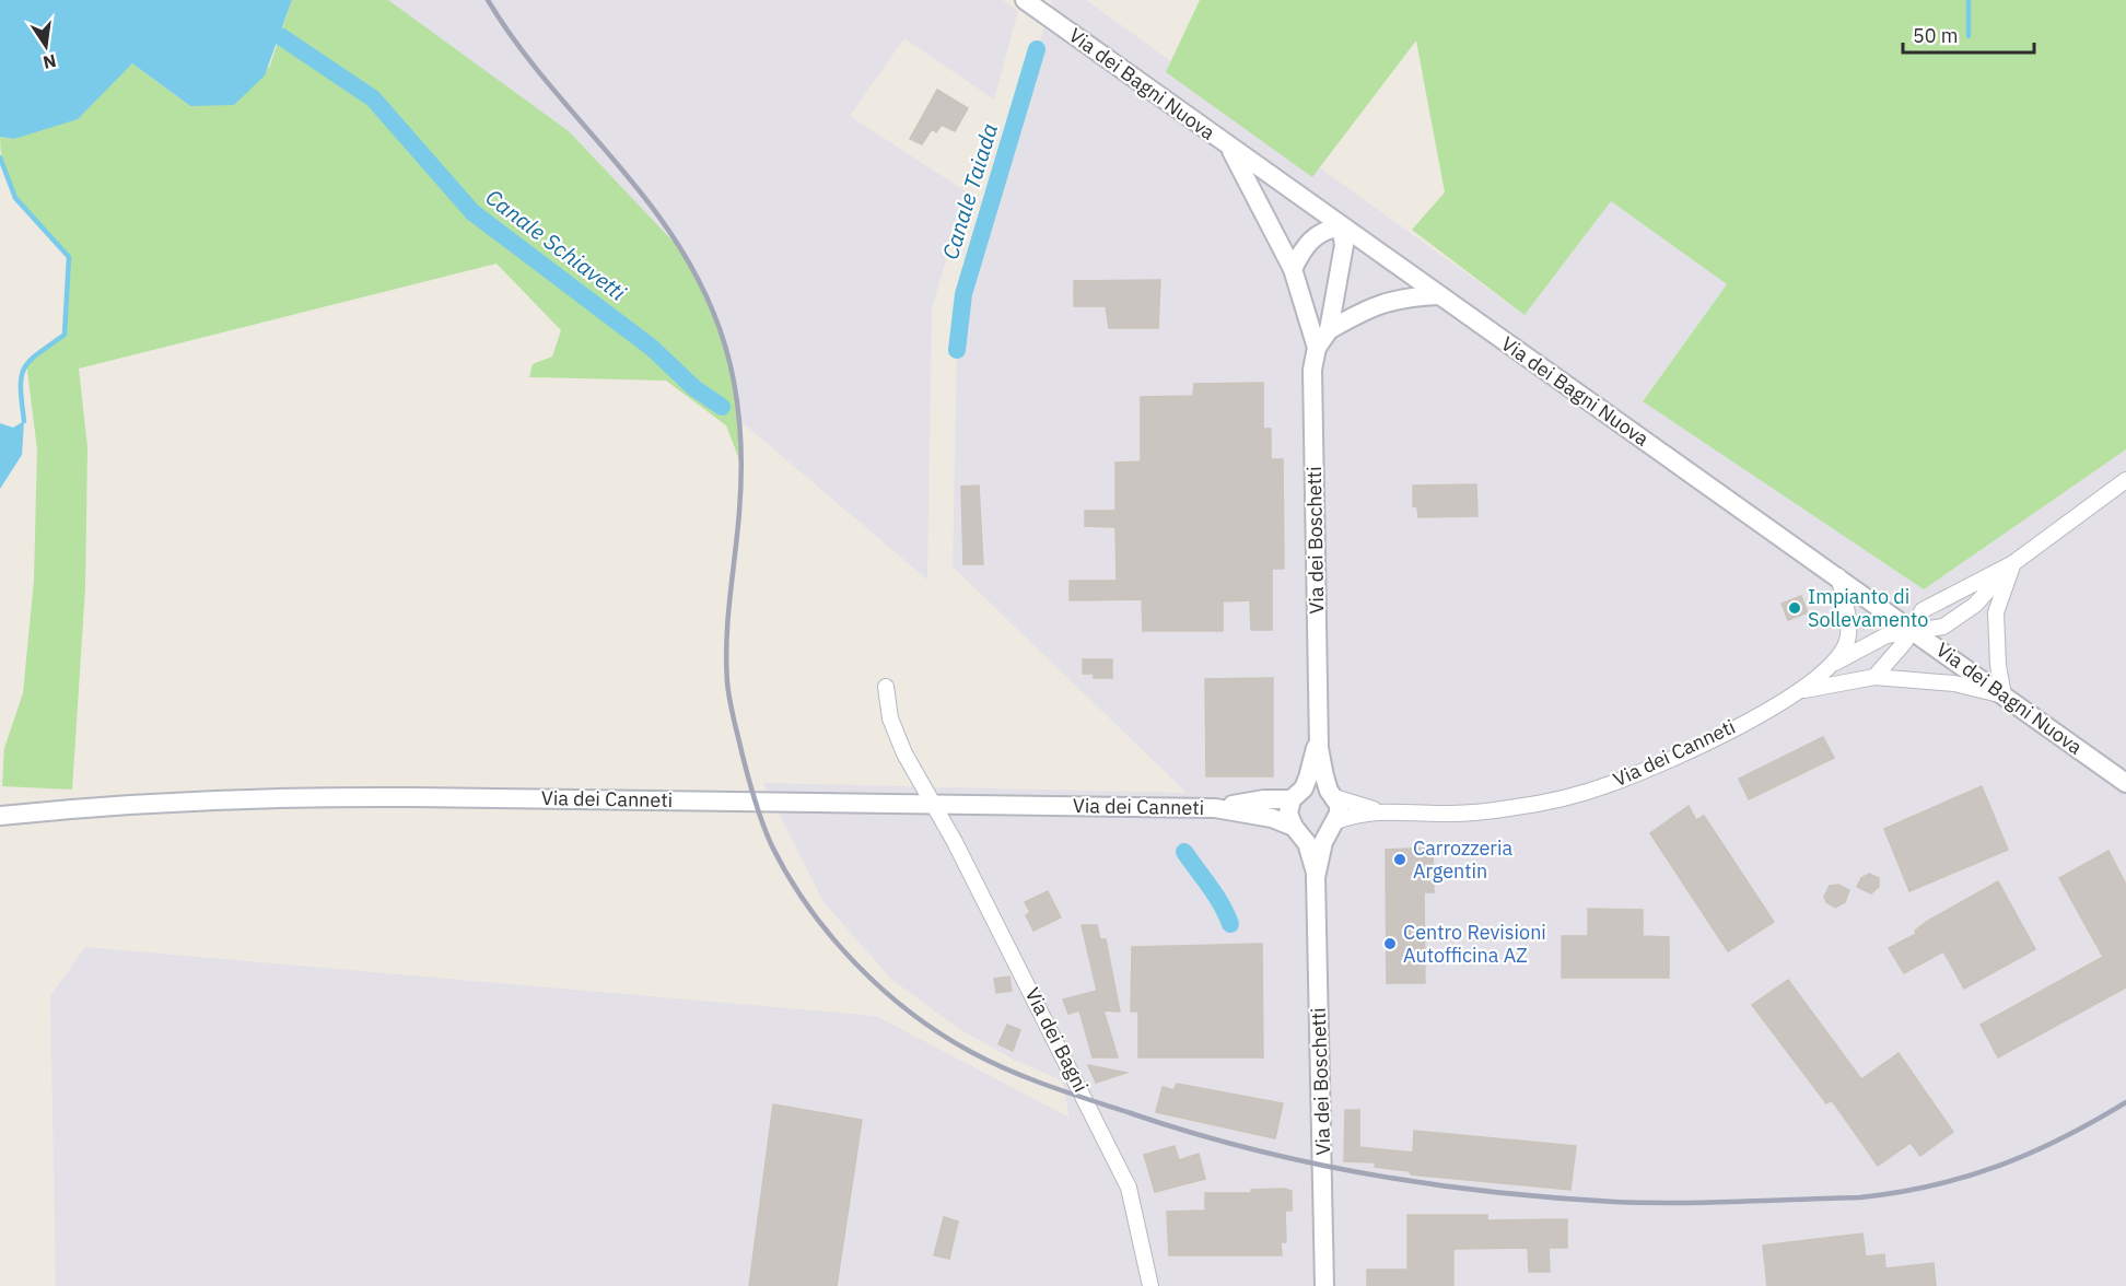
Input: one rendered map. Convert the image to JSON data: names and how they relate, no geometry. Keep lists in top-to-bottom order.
{
  "streets": {
    "street": [
      "Via dei Bagni Nuova",
      "Via dei Boschetti",
      "Via dei Canneti",
      "Via dei Bagni"
    ]
  },
  "crossings": [
    ["Via dei Bagni Nuova", "Via dei Boschetti"],
    ["Via dei Bagni Nuova", "Via dei Canneti"],
    ["Via dei Boschetti", "Via dei Canneti"],
    ["Via dei Canneti", "Via dei Bagni"]
  ],
  "water": ["Canale Taiada", "Canale Schiavetti"],
  "places": ["Impianto di Sollevamento", "Carrozzeria Argentin", "Centro Revisioni Autofficina AZ"],
  "scale_bar": "50 m",
  "north": "bottom"
}
